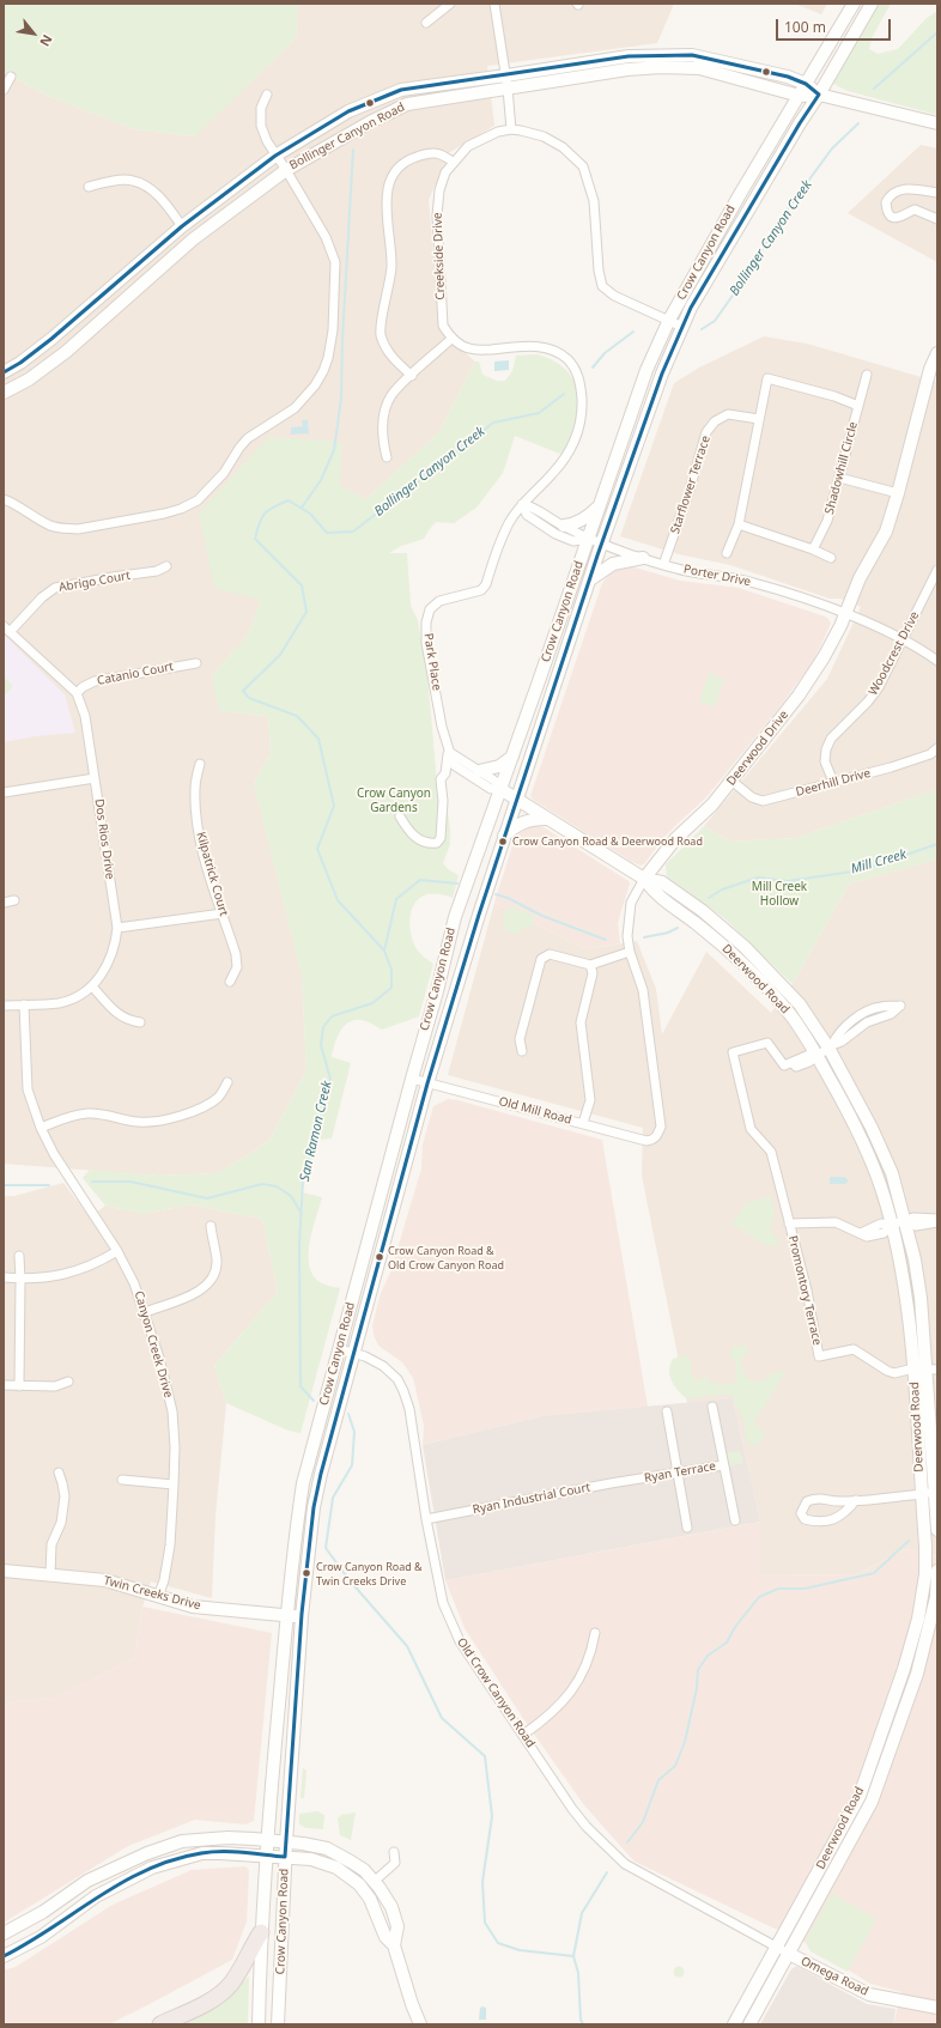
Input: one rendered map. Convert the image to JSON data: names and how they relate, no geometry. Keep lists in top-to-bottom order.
{
  "streets": {
    "main road": [
      "Bollinger Canyon Road",
      "Crow Canyon Road",
      "Deerwood Drive",
      "Deerwood Road",
      "Twin Creeks Drive",
      "Omega Road"
    ],
    "street": [
      "Creekside Drive",
      "Shadowhill Circle",
      "Starflower Terrace",
      "Porter Drive",
      "Abrigo Court",
      "Woodcrest Drive",
      "Park Place",
      "Catanio Court",
      "Deerhill Drive",
      "Dos Rios Drive",
      "Kilpatrick Court",
      "Old Mill Road",
      "Promontory Terrace",
      "Canyon Creek Drive",
      "Ryan Terrace",
      "Ryan Industrial Court",
      "Old Crow Canyon Road"
    ]
  },
  "crossings": [
    ["Bollinger Canyon Road", "Crow Canyon Road"],
    ["Crow Canyon Road", "Creekside Drive"],
    ["Crow Canyon Road", "Porter Drive"],
    ["Crow Canyon Road", "Park Place"],
    ["Crow Canyon Road", "Deerwood Road"],
    ["Crow Canyon Road", "Old Mill Road"],
    ["Crow Canyon Road", "Twin Creeks Drive"],
    ["Crow Canyon Road", "Old Crow Canyon Road"],
    ["Shadowhill Circle", "Starflower Terrace"],
    ["Starflower Terrace", "Porter Drive"],
    ["Porter Drive", "Deerwood Drive"],
    ["Abrigo Court", "Dos Rios Drive"],
    ["Woodcrest Drive", "Deerhill Drive"],
    ["Park Place", "Deerwood Road"],
    ["Catanio Court", "Dos Rios Drive"],
    ["Deerwood Drive", "Deerhill Drive"],
    ["Deerwood Drive", "Deerwood Road"],
    ["Deerwood Drive", "Old Mill Road"],
    ["Dos Rios Drive", "Canyon Creek Drive"],
    ["Deerwood Road", "Promontory Terrace"],
    ["Deerwood Road", "Old Crow Canyon Road"],
    ["Deerwood Road", "Omega Road"],
    ["Canyon Creek Drive", "Twin Creeks Drive"],
    ["Ryan Terrace", "Ryan Industrial Court"],
    ["Ryan Industrial Court", "Old Crow Canyon Road"],
    ["Old Crow Canyon Road", "Omega Road"]
  ],
  "water": ["Bollinger Canyon Creek", "Mill Creek", "San Ramon Creek"],
  "parks": ["Crow Canyon Gardens", "Mill Creek Hollow"],
  "places": ["Crow Canyon Road & Deerwood Road", "Crow Canyon Road & Old Crow Canyon Road", "Crow Canyon Road & Twin Creeks Drive"],
  "scale_bar": "100 m",
  "north": "bottom right"
}
